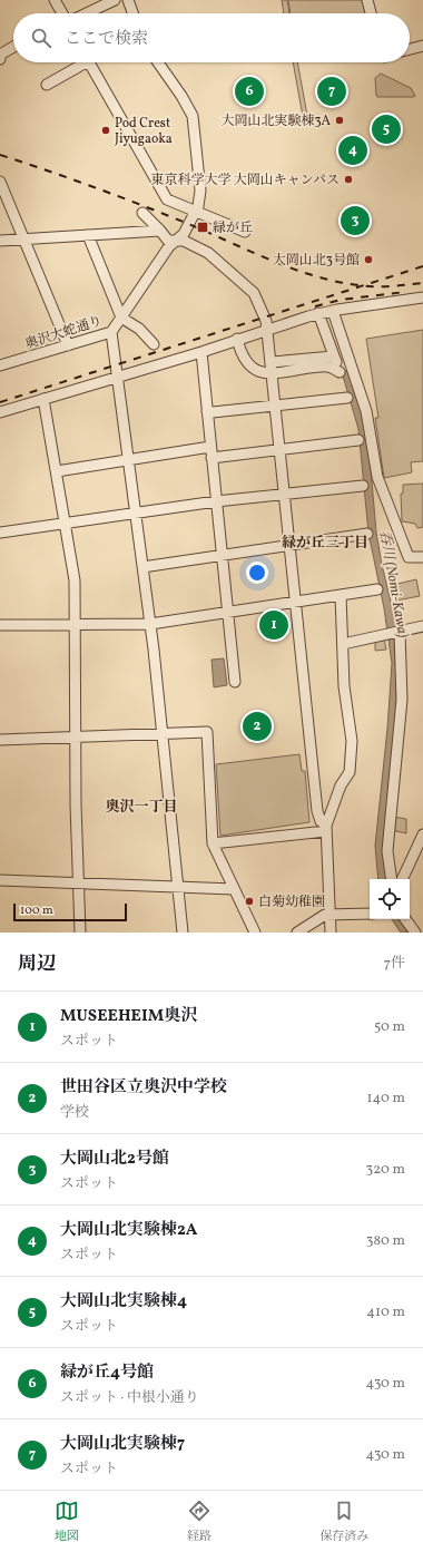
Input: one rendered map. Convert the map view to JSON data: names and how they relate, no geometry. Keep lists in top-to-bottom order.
{
  "streets": {
    "street": ["奥沢大蛇通り"]
  },
  "districts": ["緑が丘三丁目", "奥沢一丁目"],
  "water": ["呑川 (Nomi-Kawa)"],
  "places": {
    "other": [
      "大岡山北実験棟3A",
      "Pod Crest Jiyugaoka",
      "東京科学大学 大岡山キャンパス",
      "大岡山北3号館",
      "白菊幼稚園"
    ],
    "transit": ["緑が丘"]
  },
  "scale_bar": "100 m",
  "page": {
    "search": "ここで検索",
    "pins": [
      "6",
      "7",
      "5",
      "4",
      "3",
      "1",
      "2"
    ],
    "scale": "100 m",
    "heading": ["周辺", "7件"],
    "list": [
      {
        "mark": "1",
        "name": "MUSEEHEIM奥沢",
        "note": "スポット",
        "value": "50 m"
      },
      {
        "mark": "2",
        "name": "世田谷区立奥沢中学校",
        "note": "学校",
        "value": "140 m"
      },
      {
        "mark": "3",
        "name": "大岡山北2号館",
        "note": "スポット",
        "value": "320 m"
      },
      {
        "mark": "4",
        "name": "大岡山北実験棟2A",
        "note": "スポット",
        "value": "380 m"
      },
      {
        "mark": "5",
        "name": "大岡山北実験棟4",
        "note": "スポット",
        "value": "410 m"
      },
      {
        "mark": "6",
        "name": "緑が丘4号館",
        "note": "スポット · 中根小通り",
        "value": "430 m"
      },
      {
        "mark": "7",
        "name": "大岡山北実験棟7",
        "note": "スポット",
        "value": "430 m"
      }
    ],
    "nav": ["地図", "経路", "保存済み"]
  }
}
